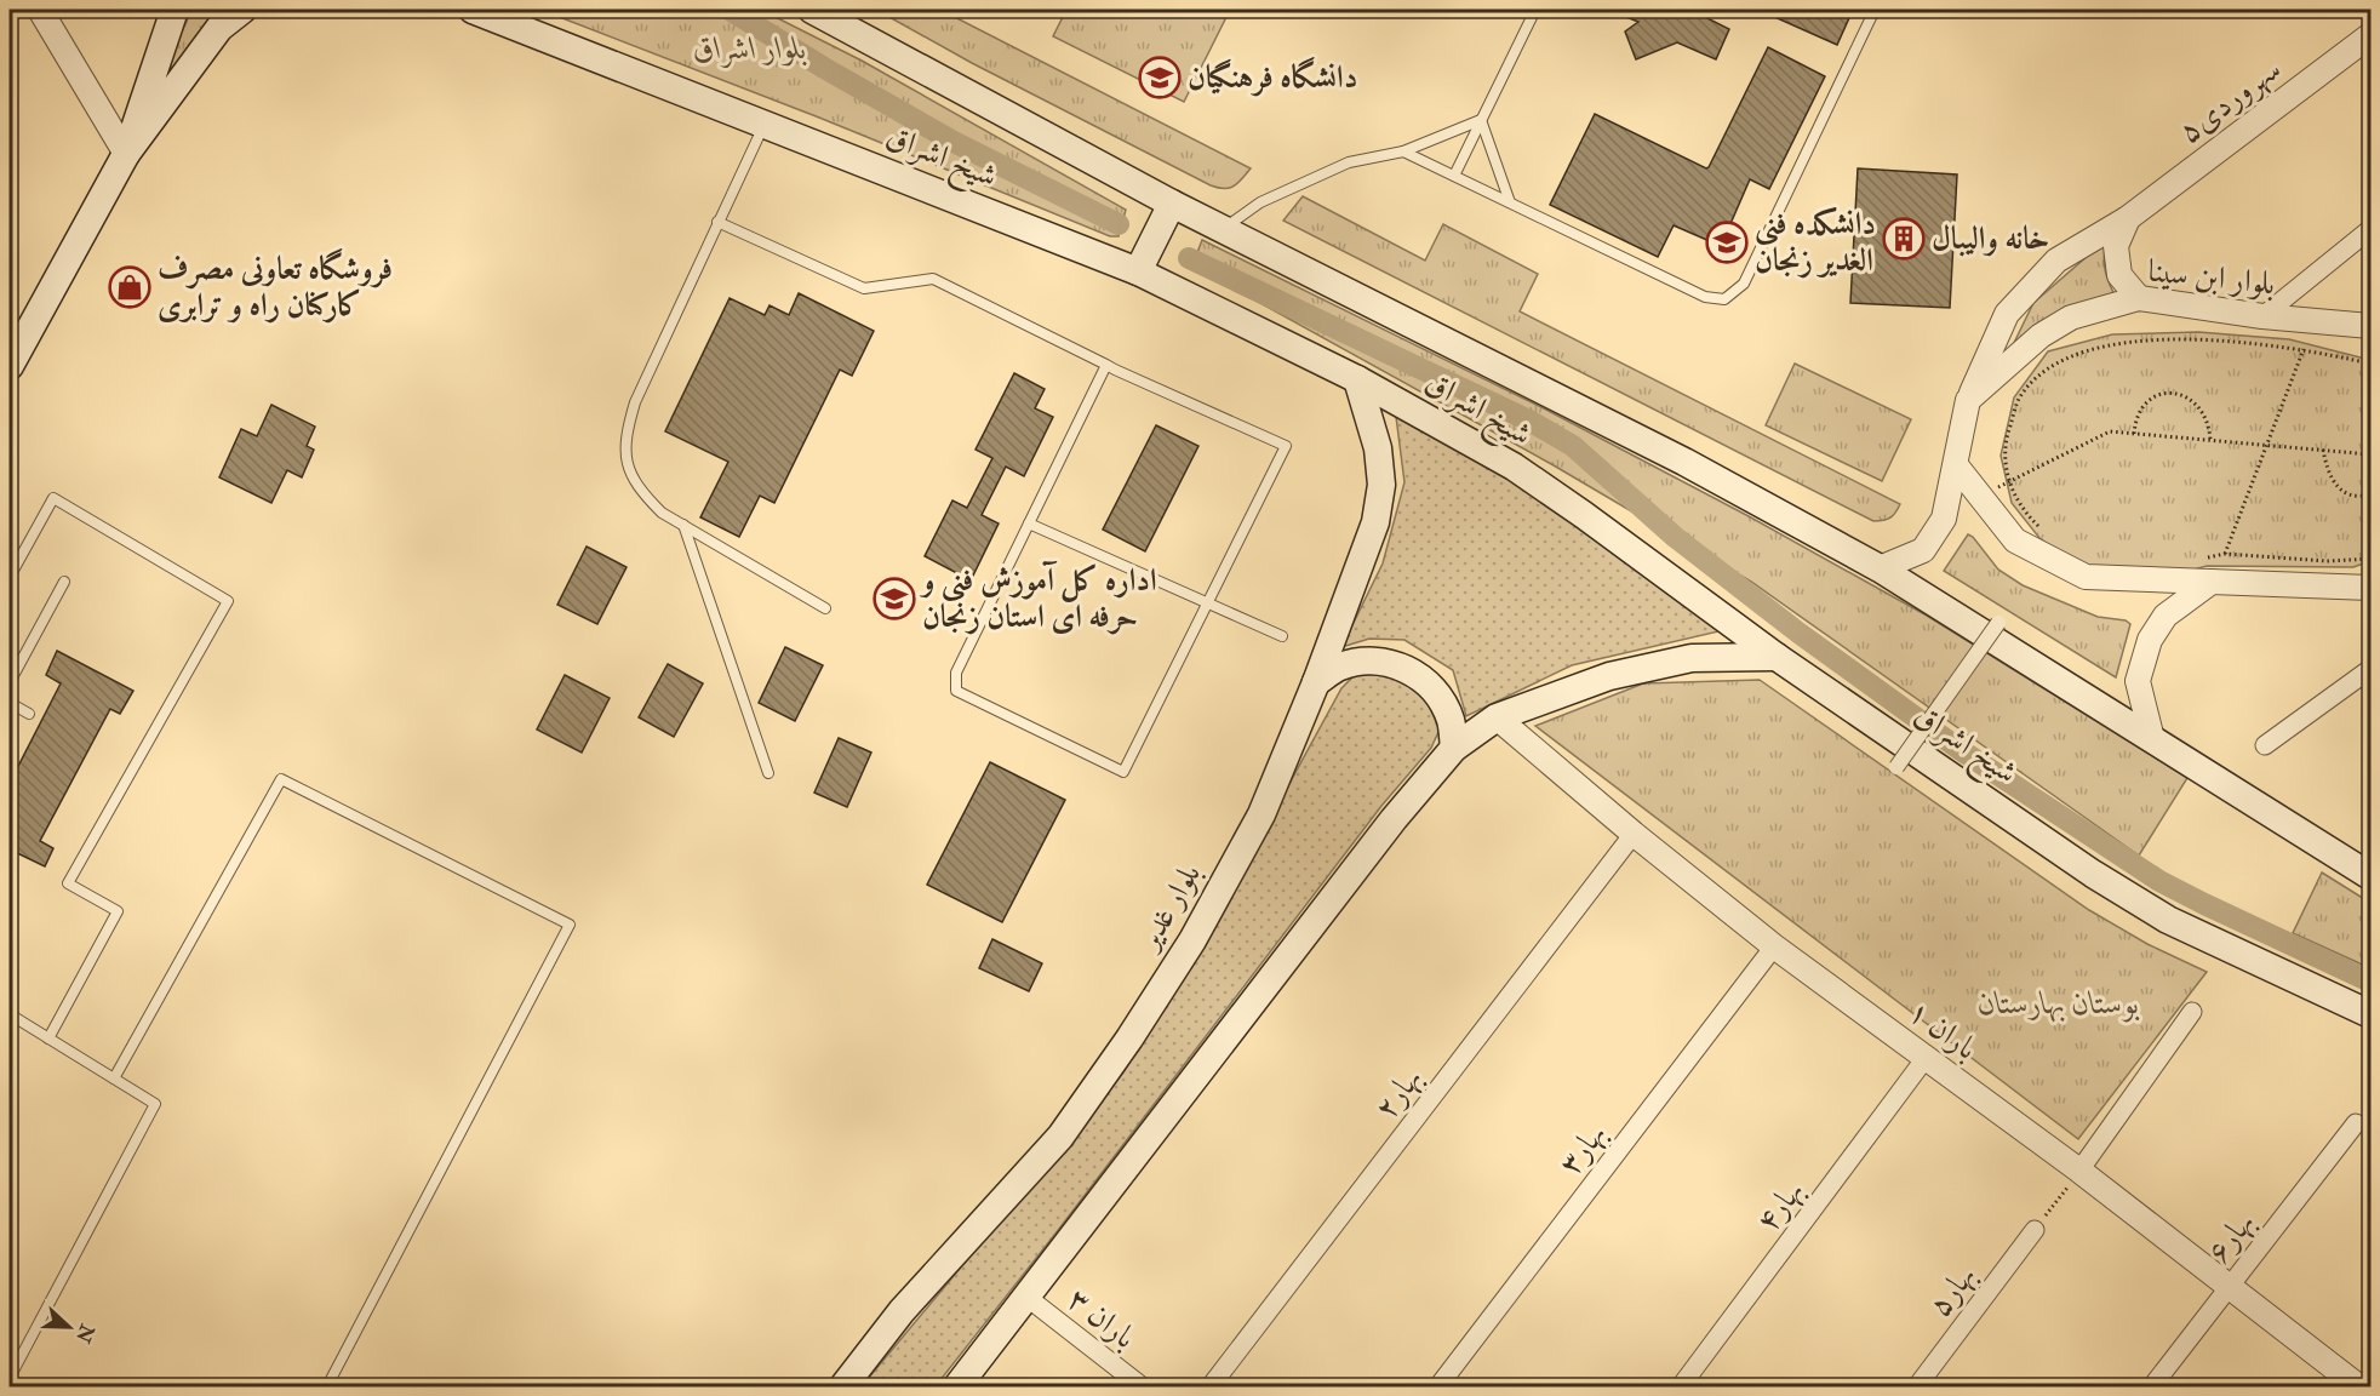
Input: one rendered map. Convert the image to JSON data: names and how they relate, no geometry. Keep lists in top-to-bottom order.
{
  "streets": {
    "main road": ["شیخ اشراق", "بلوار غدیر"],
    "street": [
      "سهروردی۵",
      "بلوار ابن سینا",
      "باران ۱",
      "بهار۲",
      "بهار۳",
      "بهار۴",
      "بهار۶",
      "بهار۵",
      "باران ۳"
    ]
  },
  "crossings": [
    ["سهروردی۵", "بلوار ابن سینا"],
    ["شیخ اشراق", "بلوار غدیر"],
    ["باران ۱", "بهار۲"],
    ["باران ۱", "بهار۳"],
    ["باران ۱", "بهار۴"],
    ["باران ۱", "بهار۶"]
  ],
  "parks": ["بلوار اشراق", "بوستان بهارستان"],
  "places": {
    "school or university": ["دانشگاه فرهنگیان", "دانشکده فنی الغدیر زنجان", "اداره کل آموزش فنی و حرفه ای استان زنجان"],
    "building": ["خانه والیبال"],
    "shop": ["فروشگاه تعاونی مصرف کارکنان راه و ترابری"]
  },
  "north": "right"
}
